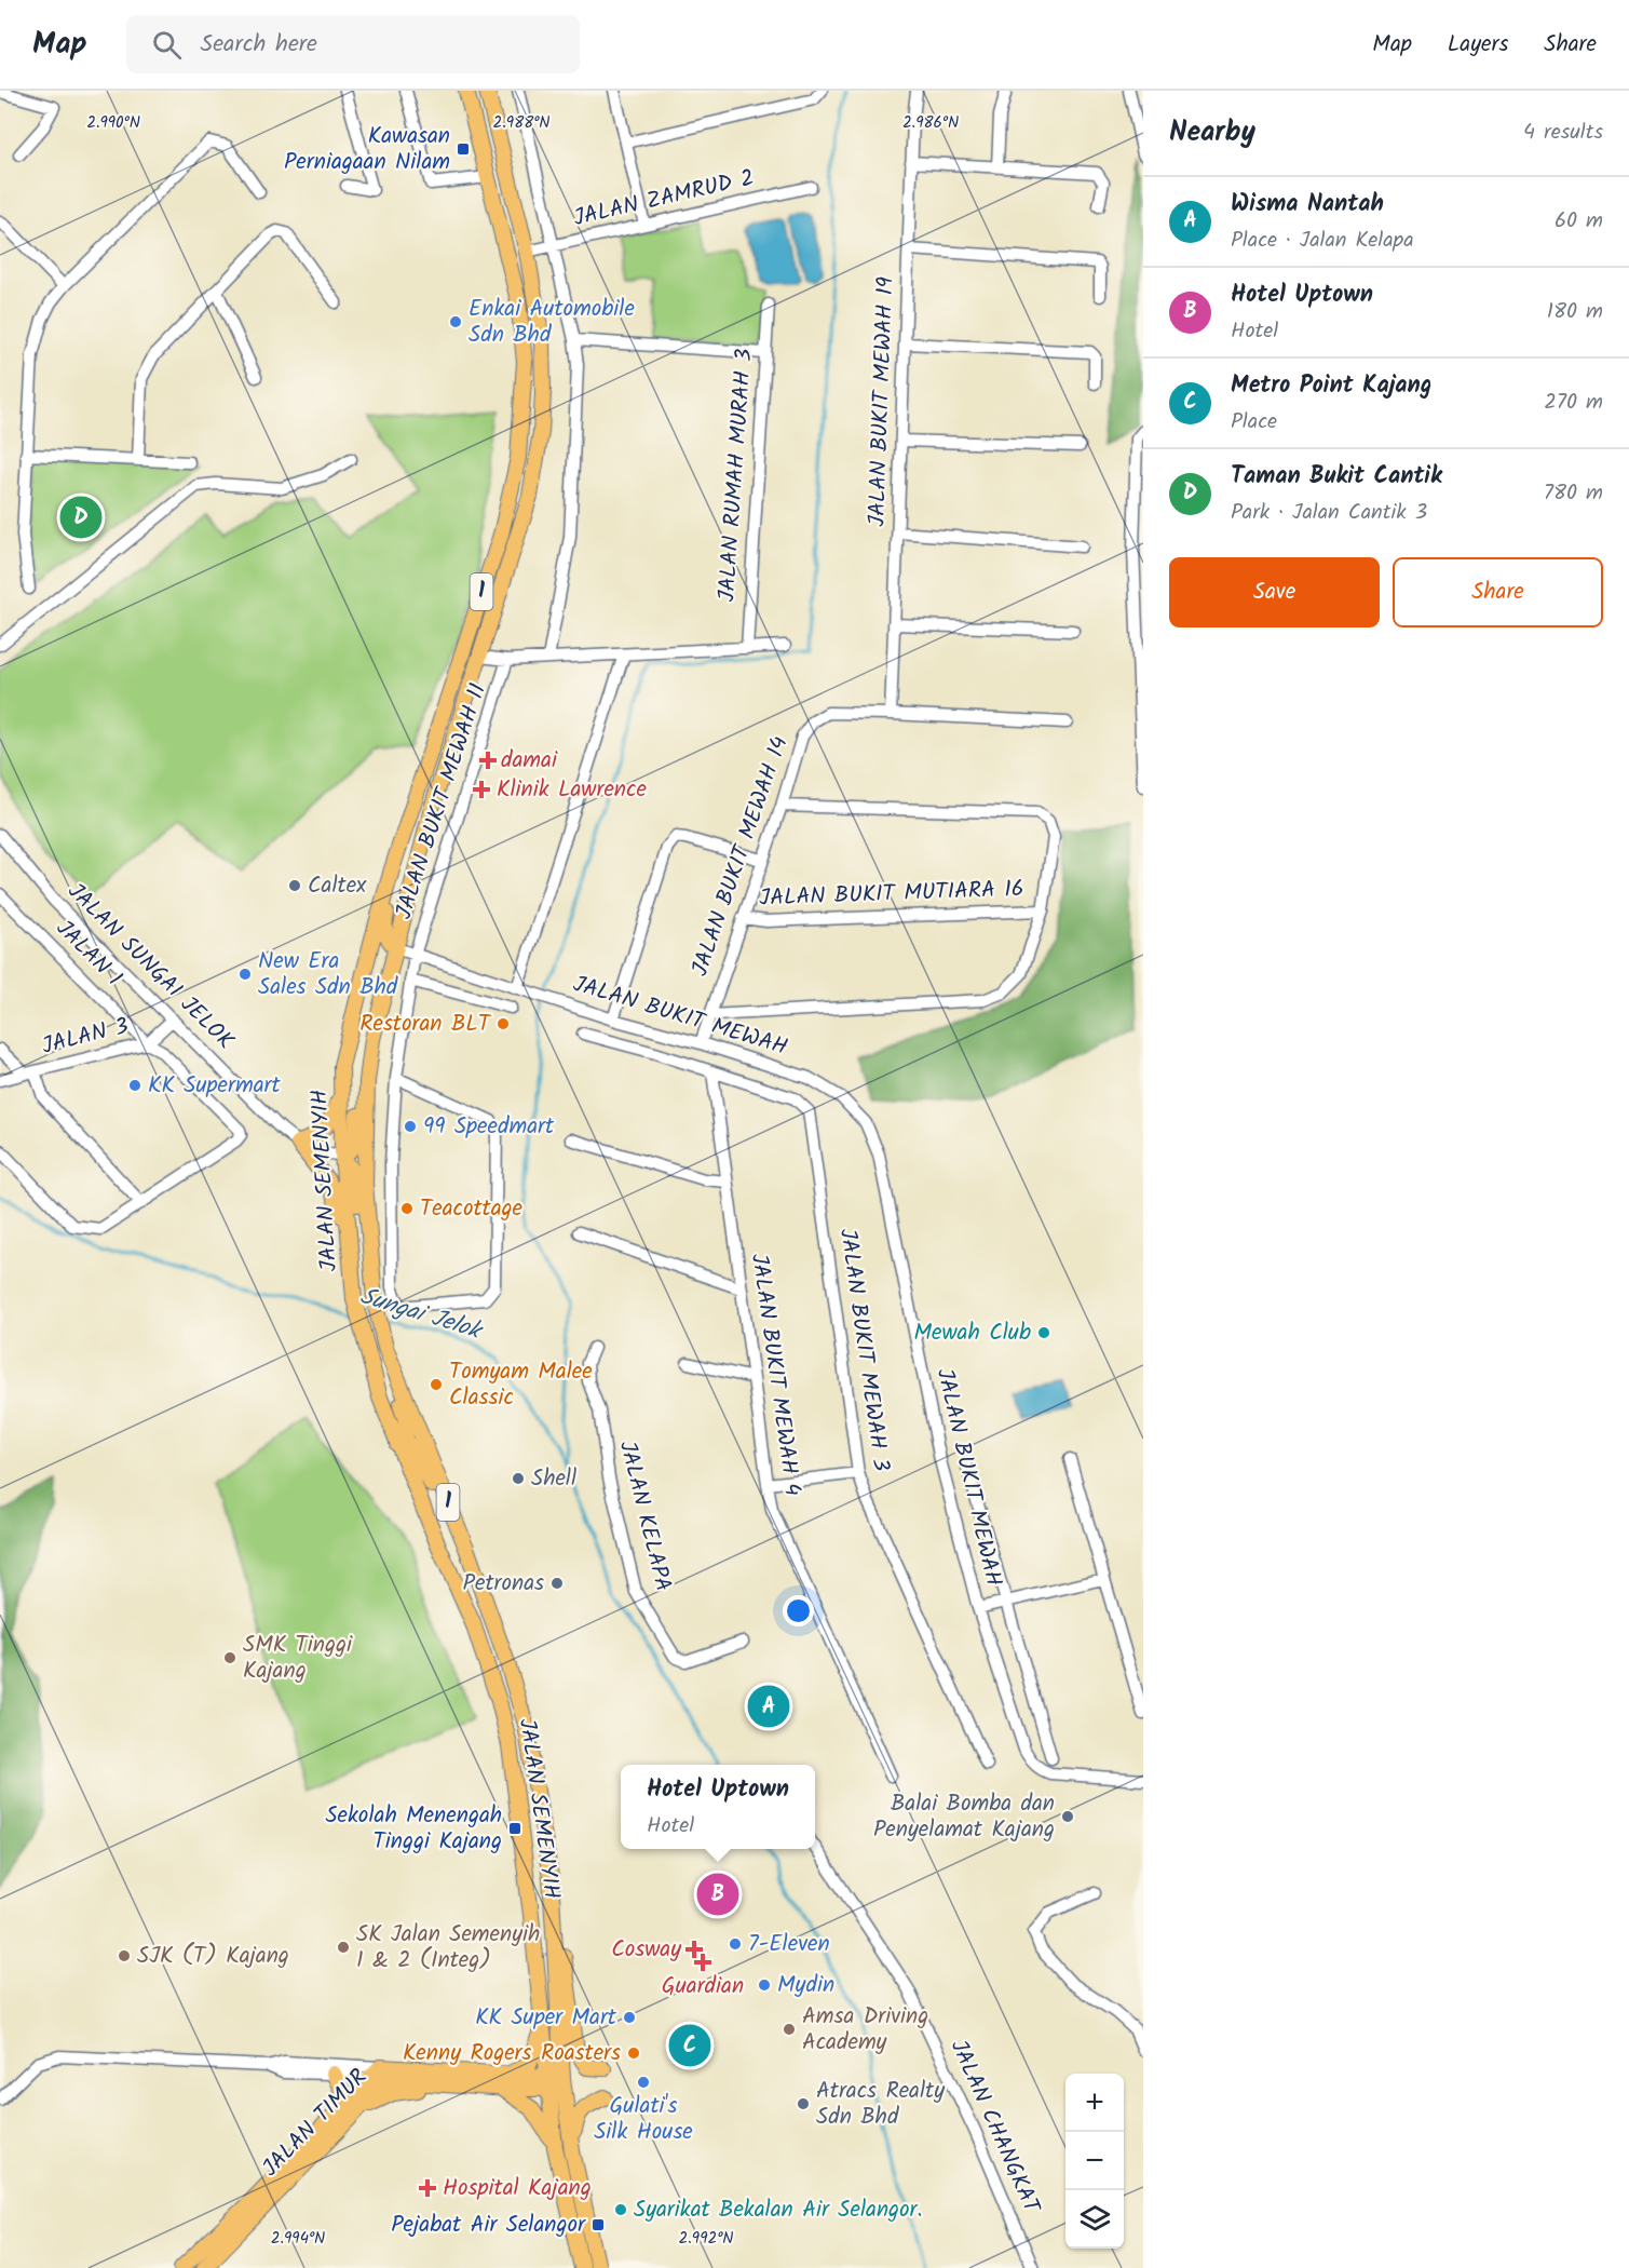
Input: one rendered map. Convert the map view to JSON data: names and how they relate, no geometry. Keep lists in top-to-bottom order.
{
  "streets": {
    "main road": ["1", "JALAN SEMENYIH", "JALAN TIMUR"],
    "street": [
      "JALAN ZAMRUD 2",
      "JALAN BUKIT MEWAH 19",
      "JALAN RUMAH MURAH 3",
      "JALAN BUKIT MEWAH 11",
      "JALAN BUKIT MEWAH 14",
      "JALAN BUKIT MUTIARA 16",
      "JALAN 1",
      "JALAN SUNGAI JELOK",
      "JALAN BUKIT MEWAH",
      "JALAN 3",
      "JALAN BUKIT MEWAH 3",
      "JALAN BUKIT MEWAH 4",
      "JALAN KELAPA",
      "JALAN CHANGKAT"
    ]
  },
  "crossings": [
    ["JALAN ZAMRUD 2", "JALAN SEMENYIH"],
    ["JALAN BUKIT MEWAH 19", "JALAN BUKIT MEWAH 14"],
    ["JALAN BUKIT MEWAH 11", "JALAN BUKIT MEWAH"],
    ["JALAN BUKIT MEWAH 14", "JALAN BUKIT MUTIARA 16"],
    ["JALAN BUKIT MEWAH 14", "JALAN BUKIT MEWAH"],
    ["JALAN 1", "JALAN 3"],
    ["JALAN SUNGAI JELOK", "JALAN 3"],
    ["JALAN SUNGAI JELOK", "JALAN SEMENYIH"],
    ["JALAN BUKIT MEWAH", "JALAN SEMENYIH"],
    ["JALAN SEMENYIH", "JALAN TIMUR"],
    ["JALAN BUKIT MEWAH 3", "JALAN BUKIT MEWAH 4"]
  ],
  "water": ["Sungai Jelok"],
  "places": {
    "transit": ["Kawasan Perniagaan Nilam", "Sekolah Menengah Tinggi Kajang", "Pejabat Air Selangor"],
    "other": [
      "Enkai Automobile Sdn Bhd",
      "Caltex",
      "New Era Sales Sdn Bhd",
      "Restoran BLT",
      "KK Supermart",
      "99 Speedmart",
      "Teacottage",
      "Mewah Club",
      "Tomyam Malee Classic",
      "Shell",
      "Petronas",
      "SMK Tinggi Kajang",
      "Balai Bomba dan Penyelamat Kajang",
      "7-Eleven",
      "SK Jalan Semenyih 1 & 2 (Integ)",
      "SJK (T) Kajang",
      "Mydin",
      "KK Super Mart",
      "Amsa Driving Academy",
      "Kenny Rogers Roasters",
      "Gulati's Silk House",
      "Atracs Realty Sdn Bhd",
      "Syarikat Bekalan Air Selangor."
    ],
    "health": [
      "damai",
      "Klinik Lawrence",
      "Cosway",
      "Guardian",
      "Hospital Kajang"
    ]
  },
  "page": {
    "header": "Map",
    "search": "Search here",
    "nav": ["Map", "Layers", "Share"],
    "heading": ["Nearby", "4 results"],
    "list": [
      {
        "mark": "A",
        "name": "Wisma Nantah",
        "note": "Place · Jalan Kelapa",
        "value": "60 m"
      },
      {
        "mark": "B",
        "name": "Hotel Uptown",
        "note": "Hotel",
        "value": "180 m"
      },
      {
        "mark": "C",
        "name": "Metro Point Kajang",
        "note": "Place",
        "value": "270 m"
      },
      {
        "mark": "D",
        "name": "Taman Bukit Cantik",
        "note": "Park · Jalan Cantik 3",
        "value": "780 m"
      }
    ],
    "pins": [
      "D",
      "A",
      "B",
      "C"
    ],
    "buttons": ["Save", "Share"],
    "popup": ["Hotel Uptown", "Hotel"],
    "map_buttons": ["+", "−"]
  },
  "coordinates": [
    "2.990°N",
    "2.988°N",
    "2.986°N",
    "2.994°N",
    "2.992°N"
  ]
}
